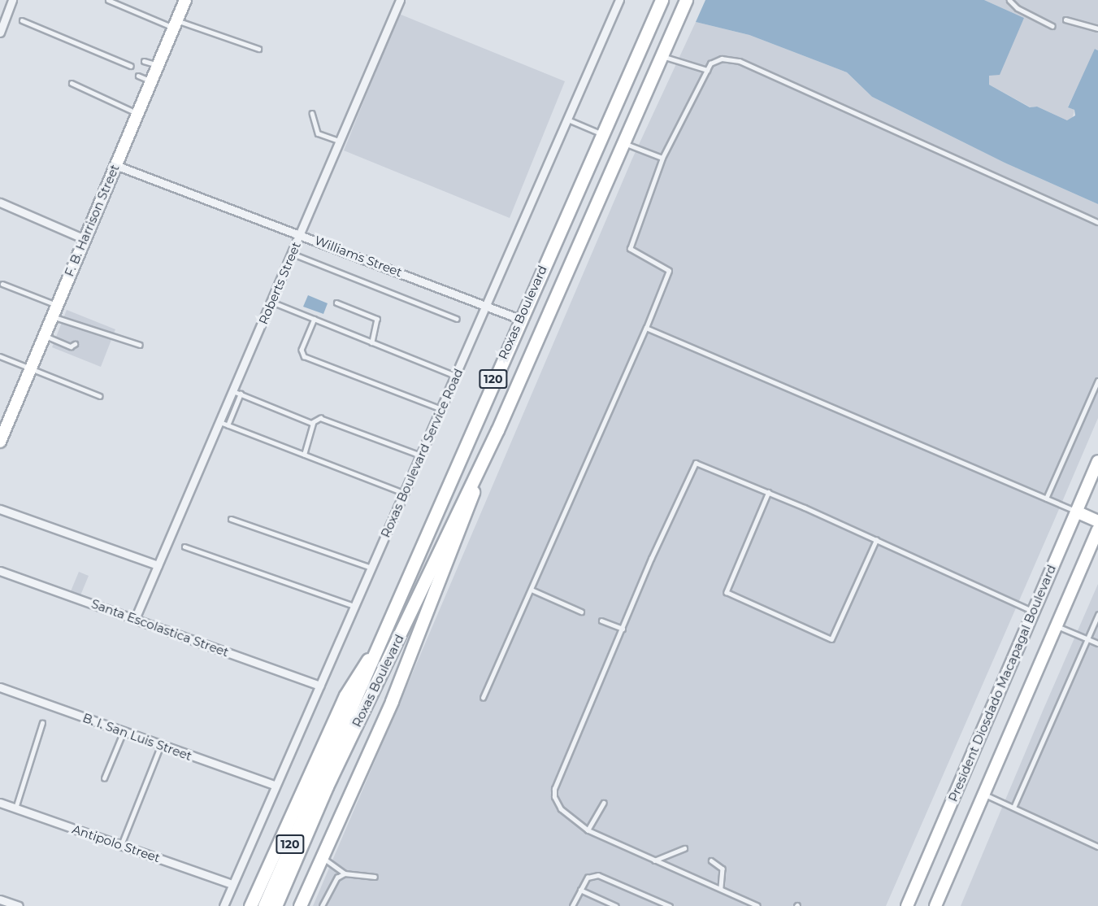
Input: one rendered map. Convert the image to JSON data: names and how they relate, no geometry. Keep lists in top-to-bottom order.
{
  "streets": {
    "main road": [
      "F. B. Harrison Street",
      "Roxas Boulevard",
      "120",
      "President Diosdado Macapagal Boulevard"
    ],
    "street": [
      "Williams Street",
      "Roberts Street",
      "Roxas Boulevard Service Road",
      "Santa Escolastica Street",
      "B. I. San Luis Street",
      "Antipolo Street"
    ]
  },
  "crossings": [
    ["F. B. Harrison Street", "Williams Street"],
    ["Williams Street", "Roberts Street"],
    ["Williams Street", "Roxas Boulevard"],
    ["Williams Street", "Roxas Boulevard Service Road"],
    ["Roberts Street", "Santa Escolastica Street"],
    ["Roxas Boulevard Service Road", "Santa Escolastica Street"],
    ["Roxas Boulevard Service Road", "B. I. San Luis Street"],
    ["Roxas Boulevard Service Road", "Antipolo Street"]
  ]
}
